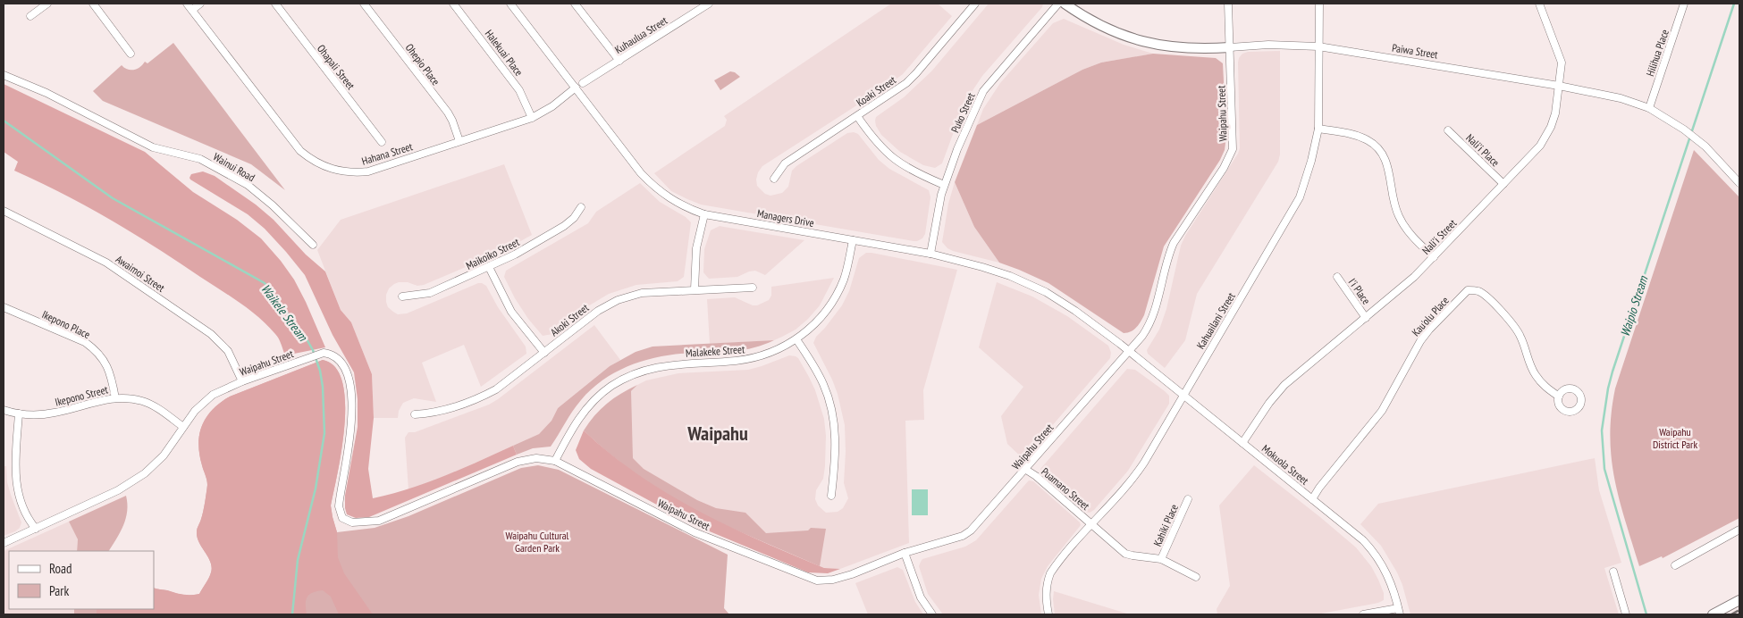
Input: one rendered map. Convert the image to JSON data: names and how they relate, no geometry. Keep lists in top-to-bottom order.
{
  "streets": {
    "main road": ["Paiwa Street"],
    "street": [
      "Kuhaulua Street",
      "Halekuai Place",
      "Hilihua Place",
      "Ohepio Place",
      "Ohapali Street",
      "Koaki Street",
      "Puko Street",
      "Waipahu Street",
      "Nali'i Place",
      "Hahana Street",
      "Wainui Road",
      "Managers Drive",
      "Nali'i Street",
      "Maikoiko Street",
      "Awaimoi Street",
      "I'i Place",
      "Kau'olu Place",
      "Akoki Street",
      "Kahuailani Street",
      "Ikepono Place",
      "Malakeke Street",
      "Ikepono Street",
      "Mokuola Street",
      "Puamano Street",
      "Kahiki Place"
    ]
  },
  "crossings": [
    ["Paiwa Street", "Hilihua Place"],
    ["Paiwa Street", "Waipahu Street"],
    ["Paiwa Street", "Nali'i Street"],
    ["Paiwa Street", "Kahuailani Street"],
    ["Halekuai Place", "Hahana Street"],
    ["Ohepio Place", "Hahana Street"],
    ["Puko Street", "Managers Drive"],
    ["Waipahu Street", "Managers Drive"],
    ["Waipahu Street", "Awaimoi Street"],
    ["Waipahu Street", "Malakeke Street"],
    ["Waipahu Street", "Ikepono Street"],
    ["Waipahu Street", "Mokuola Street"],
    ["Waipahu Street", "Puamano Street"],
    ["Nali'i Place", "Nali'i Street"],
    ["Hahana Street", "Managers Drive"],
    ["Managers Drive", "Malakeke Street"],
    ["Managers Drive", "Mokuola Street"],
    ["Nali'i Street", "I'i Place"],
    ["Nali'i Street", "Mokuola Street"],
    ["Kau'olu Place", "Mokuola Street"],
    ["Kahuailani Street", "Mokuola Street"],
    ["Kahuailani Street", "Puamano Street"],
    ["Ikepono Place", "Ikepono Street"],
    ["Puamano Street", "Kahiki Place"]
  ],
  "districts": ["Waipahu"],
  "water": ["Waipio Stream", "Waikele Stream"],
  "parks": ["Waipahu District Park", "Waipahu Cultural Garden Park"],
  "legend": ["Road", "Park"]
}
